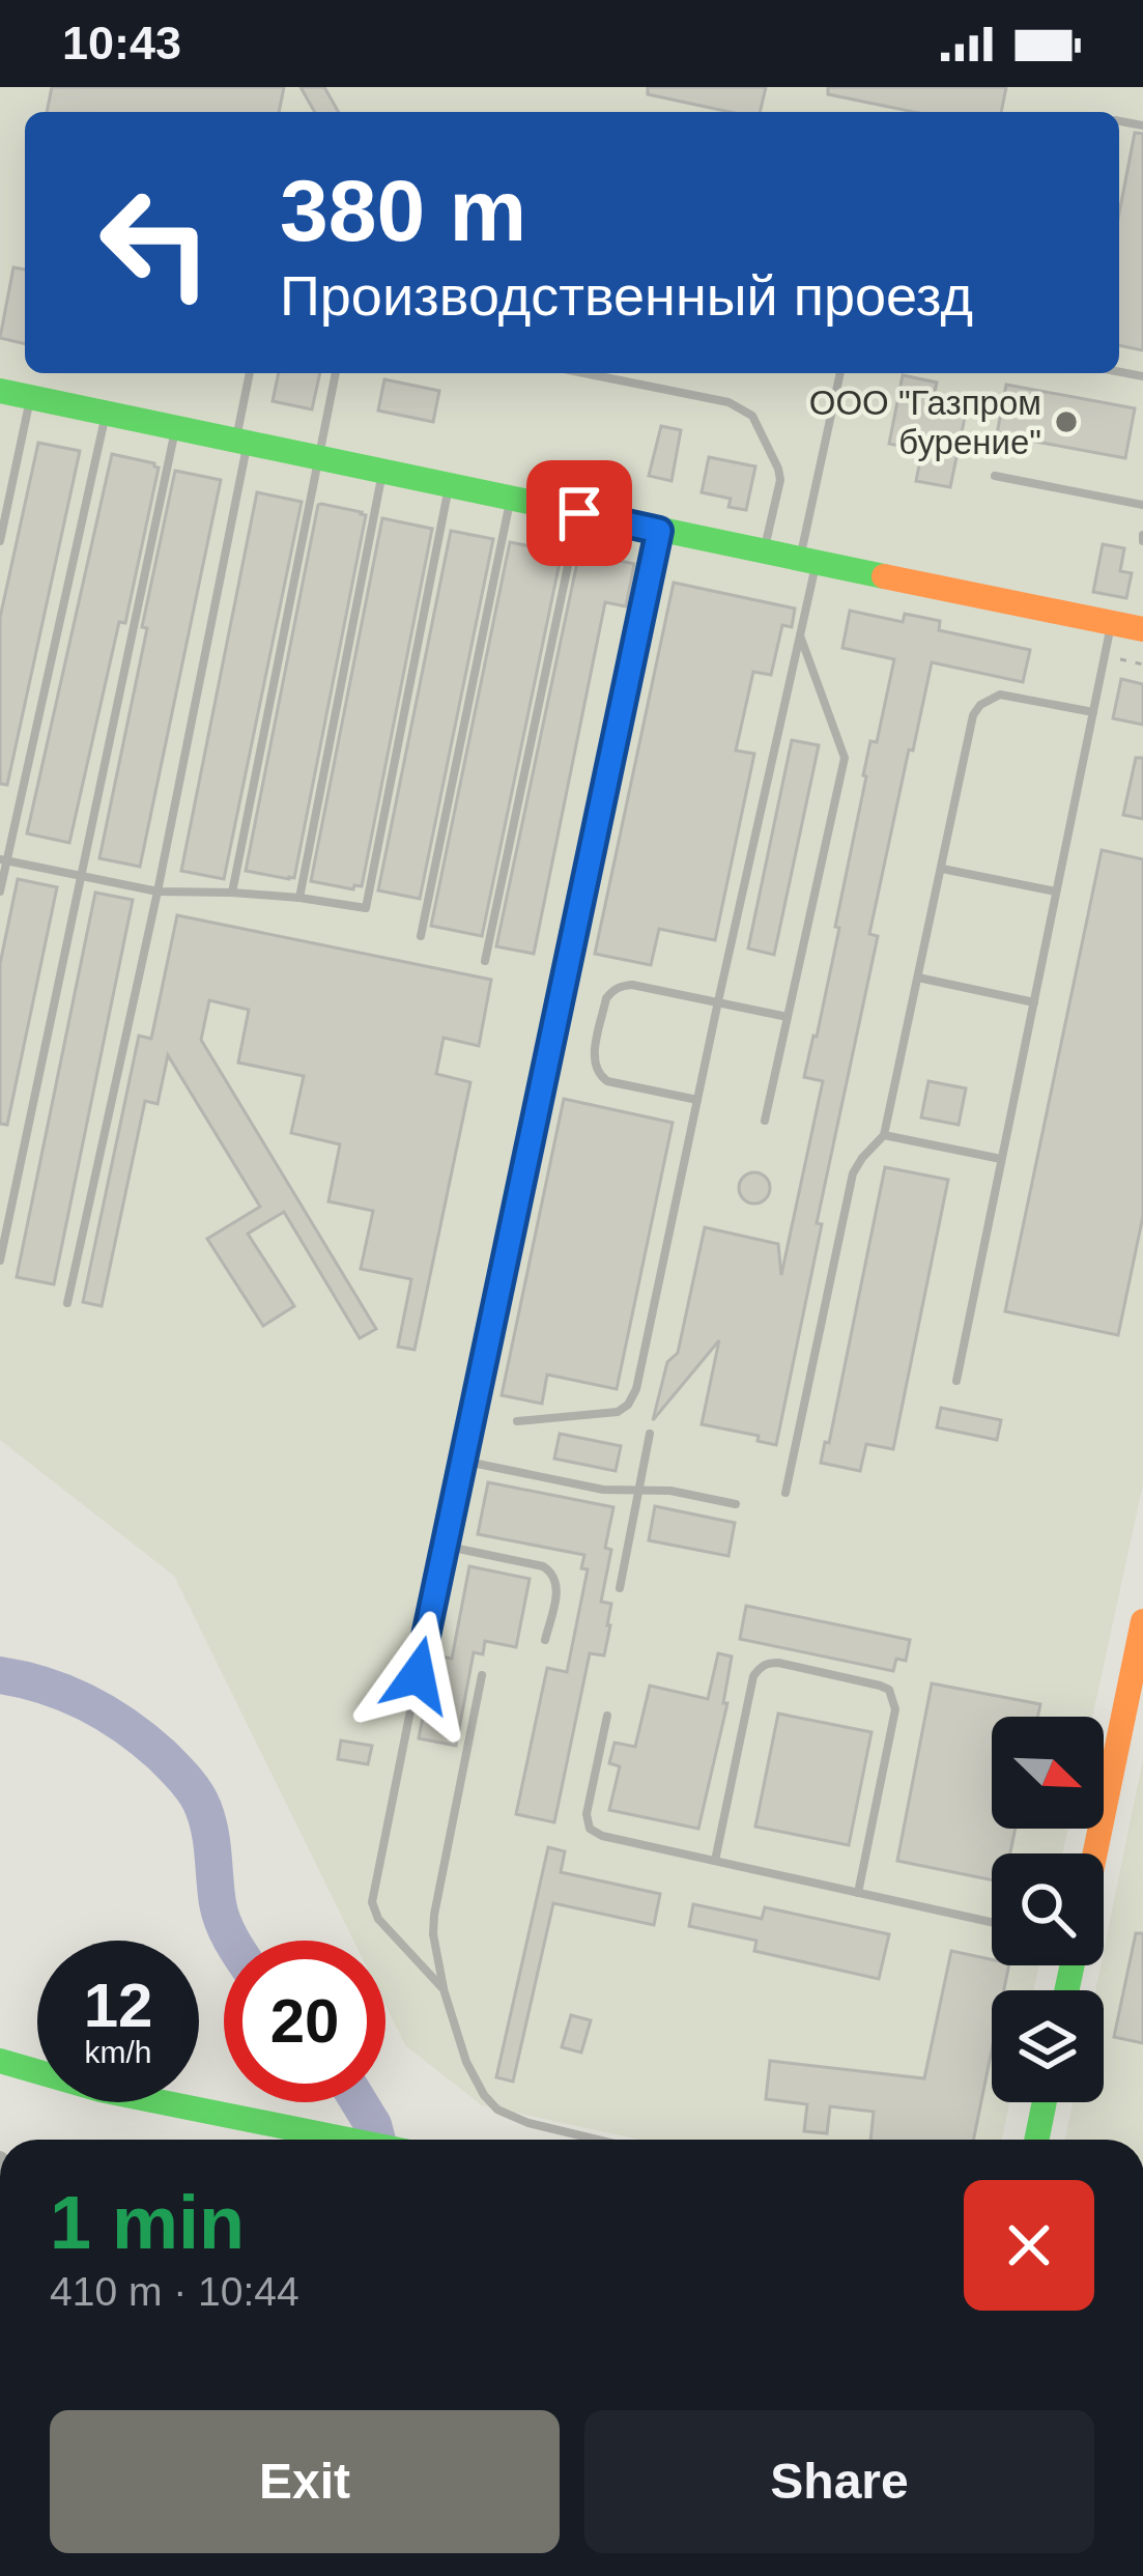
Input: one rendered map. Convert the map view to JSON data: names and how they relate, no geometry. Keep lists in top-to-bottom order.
{
  "places": ["ООО \"Газпром бурение\""],
  "north": "bottom right",
  "page": {
    "status": "10:43",
    "turn": ["380 m", "Производственный проезд"],
    "speed": "12 km/h",
    "limit": "20",
    "heading": ["1 min", "410 m · 10:44"],
    "buttons": ["Exit", "Share"]
  }
}
